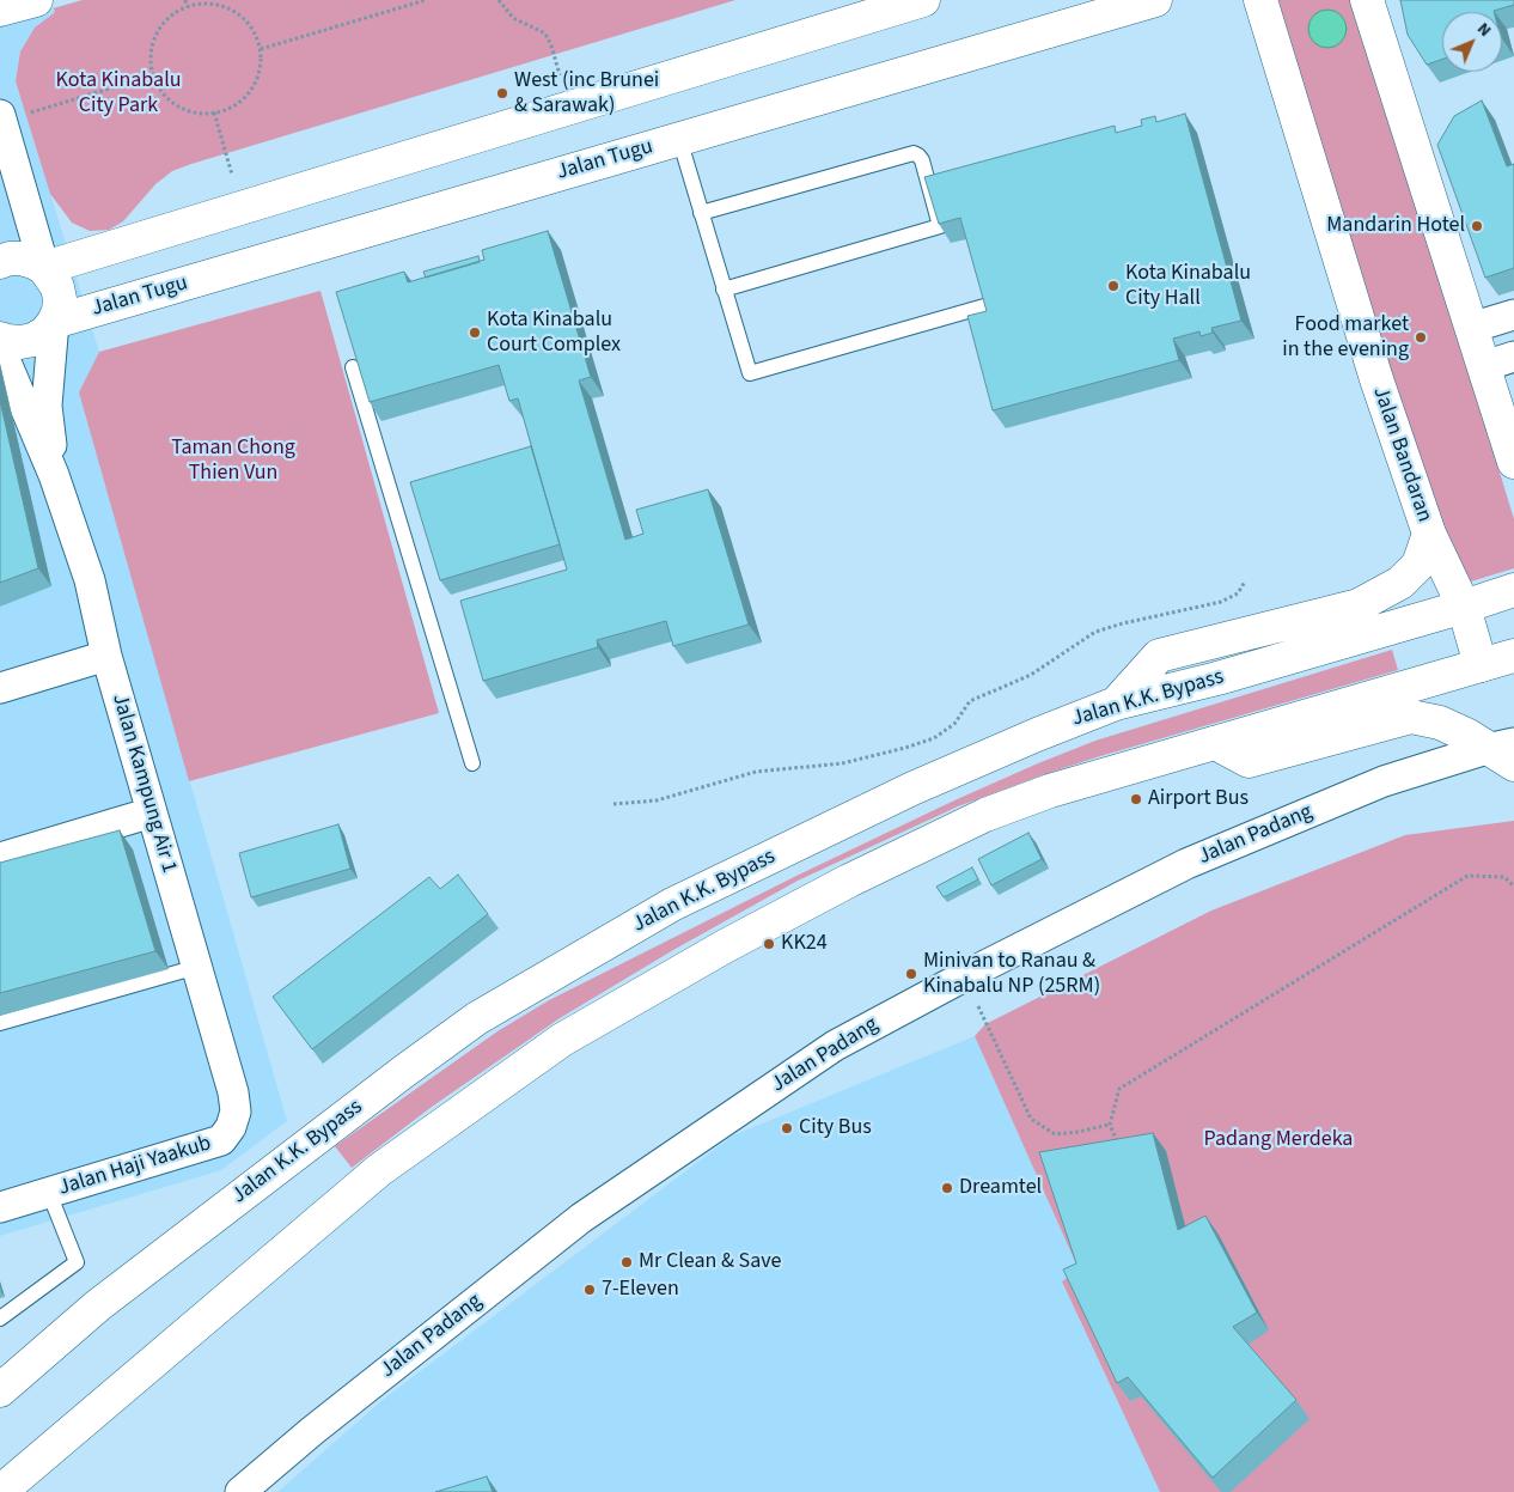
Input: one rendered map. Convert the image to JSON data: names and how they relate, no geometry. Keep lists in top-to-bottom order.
{
  "streets": {
    "main road": ["Jalan Tugu", "Jalan Bandaran", "Jalan K.K. Bypass"],
    "street": ["Jalan Kampung Air 1", "Jalan Padang", "Jalan Haji Yaakub"]
  },
  "crossings": [
    ["Jalan Tugu", "Jalan Kampung Air 1"],
    ["Jalan Bandaran", "Jalan K.K. Bypass"],
    ["Jalan Kampung Air 1", "Jalan Haji Yaakub"]
  ],
  "parks": ["Kota Kinabalu City Park", "Taman Chong Thien Vun", "Padang Merdeka"],
  "places": [
    "West (inc Brunei & Sarawak)",
    "Mandarin Hotel",
    "Kota Kinabalu City Hall",
    "Kota Kinabalu Court Complex",
    "Food market in the evening",
    "Airport Bus",
    "KK24",
    "Minivan to Ranau & Kinabalu NP (25RM)",
    "City Bus",
    "Dreamtel",
    "Mr Clean & Save",
    "7-Eleven"
  ],
  "north": "top right"
}
